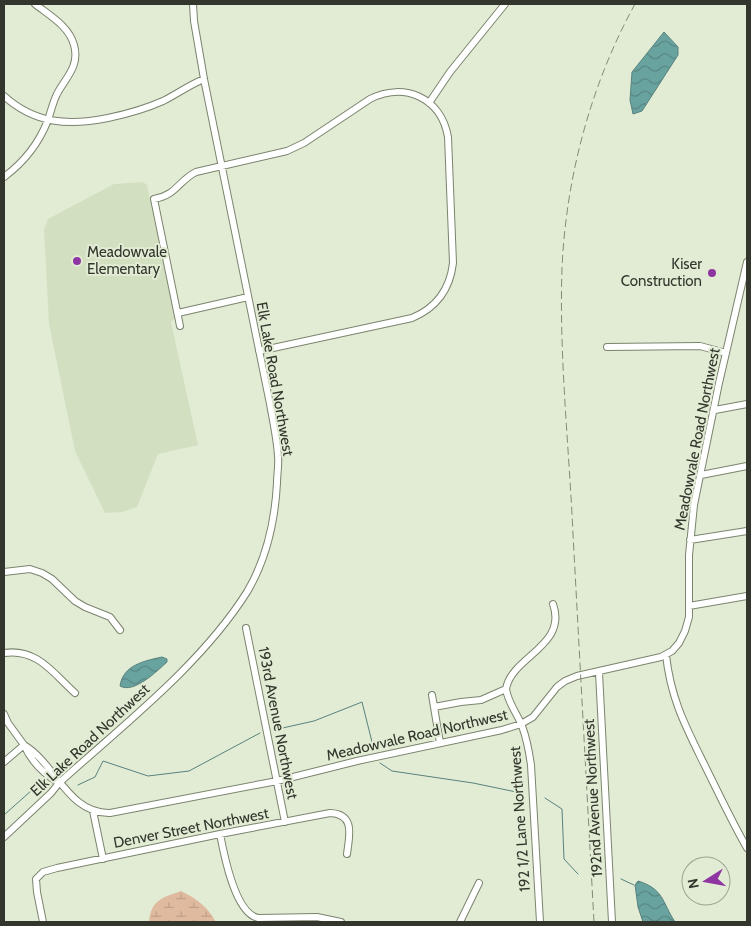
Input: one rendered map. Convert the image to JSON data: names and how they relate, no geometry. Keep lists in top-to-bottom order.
{
  "streets": {
    "street": [
      "Elk Lake Road Northwest",
      "Meadowvale Road Northwest",
      "193rd Avenue Northwest",
      "192nd Avenue Northwest",
      "192 1/2 Lane Northwest",
      "Denver Street Northwest"
    ]
  },
  "crossings": [
    ["Meadowvale Road Northwest", "193rd Avenue Northwest"],
    ["Meadowvale Road Northwest", "192nd Avenue Northwest"],
    ["Meadowvale Road Northwest", "192 1/2 Lane Northwest"],
    ["193rd Avenue Northwest", "Denver Street Northwest"]
  ],
  "places": ["Meadowvale Elementary", "Kiser Construction"],
  "north": "left"
}
